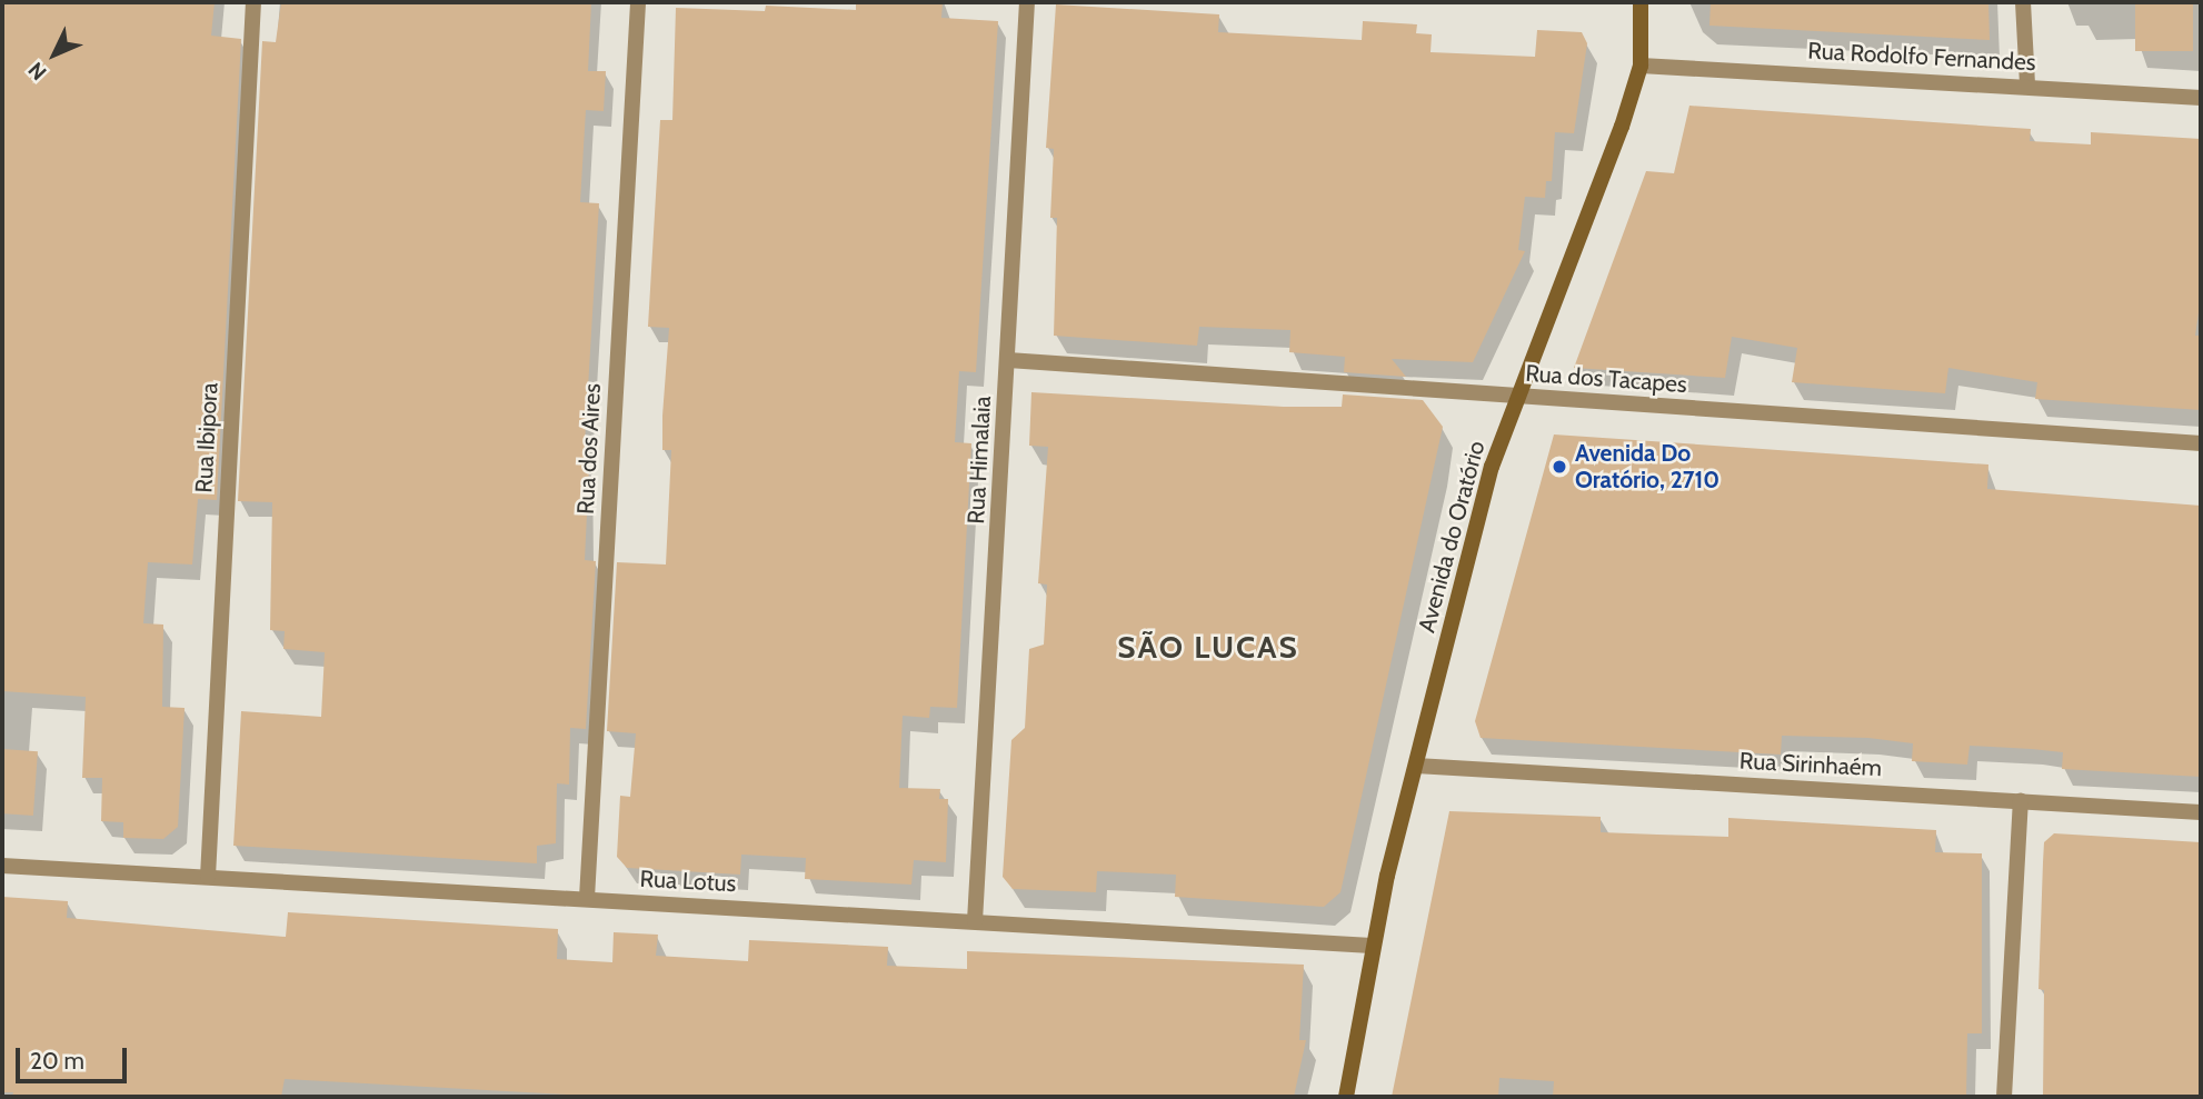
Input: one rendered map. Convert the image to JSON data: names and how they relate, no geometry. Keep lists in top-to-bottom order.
{
  "streets": {
    "main road": ["Avenida do Oratório"],
    "street": [
      "Rua Rodolfo Fernandes",
      "Rua dos Tacapes",
      "Rua Ibipora",
      "Rua dos Aires",
      "Rua Himalaia",
      "Rua Sirinhaém",
      "Rua Lotus"
    ]
  },
  "crossings": [
    ["Rua Rodolfo Fernandes", "Avenida do Oratório"],
    ["Rua dos Tacapes", "Rua Himalaia"],
    ["Rua dos Tacapes", "Avenida do Oratório"],
    ["Rua Ibipora", "Rua Lotus"],
    ["Rua dos Aires", "Rua Lotus"],
    ["Rua Himalaia", "Rua Lotus"],
    ["Avenida do Oratório", "Rua Sirinhaém"],
    ["Avenida do Oratório", "Rua Lotus"]
  ],
  "districts": ["SÃO LUCAS"],
  "places": ["Avenida Do Oratório, 2710"],
  "scale_bar": "20 m",
  "north": "bottom left"
}
